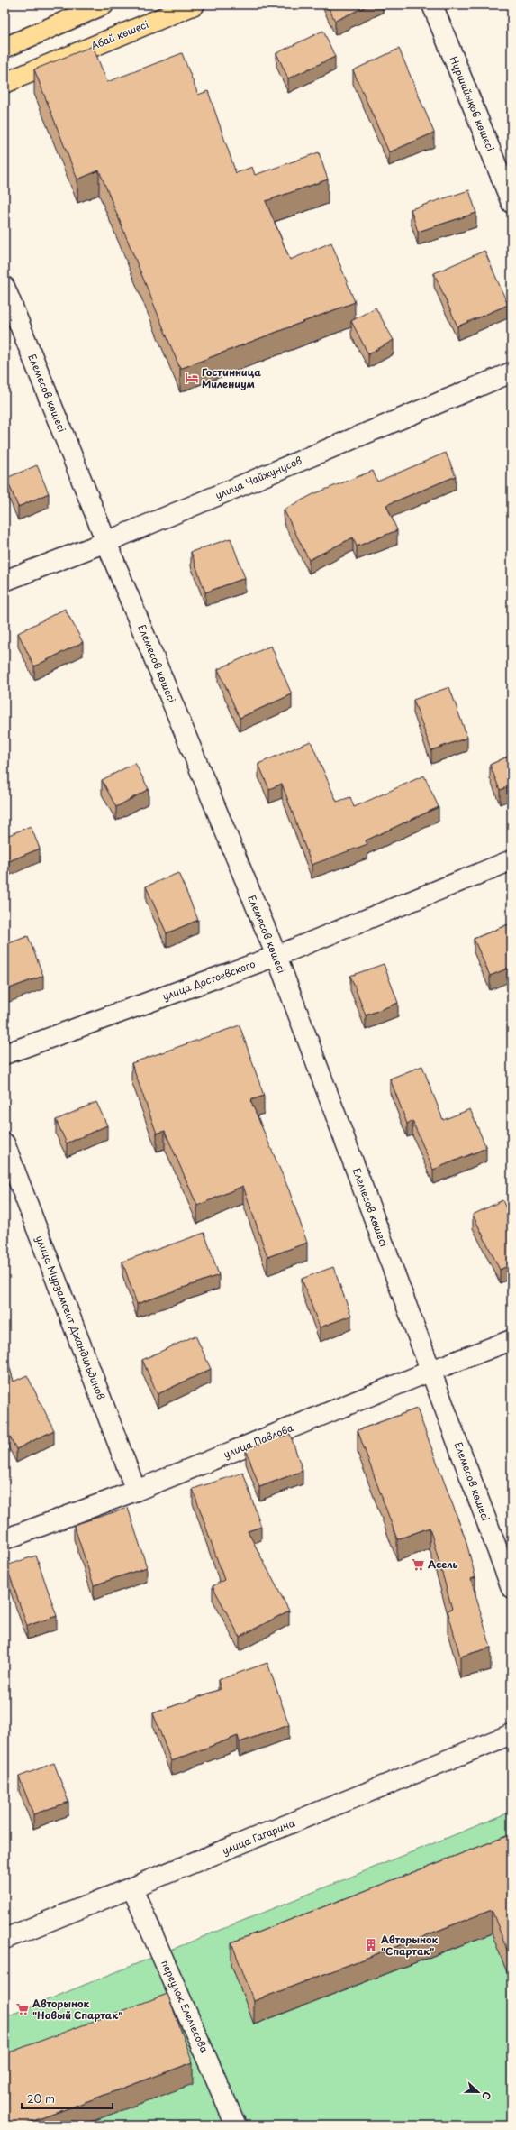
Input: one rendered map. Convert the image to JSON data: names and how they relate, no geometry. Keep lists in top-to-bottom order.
{
  "streets": {
    "main road": ["Абай көшесі"],
    "street": [
      "Нұршайықов көшесі",
      "Елемесов көшесі",
      "улица Чайжунусов",
      "улица Достоевского",
      "улица Мурзамсеит Джандильдинов",
      "улица Павлова",
      "улица Гагарина",
      "переулок Елемесова"
    ]
  },
  "crossings": [
    ["Елемесов көшесі", "улица Чайжунусов"],
    ["Елемесов көшесі", "улица Достоевского"],
    ["Елемесов көшесі", "улица Павлова"],
    ["улица Мурзамсеит Джандильдинов", "улица Павлова"],
    ["улица Гагарина", "переулок Елемесова"]
  ],
  "places": {
    "hotel": ["Гостинница Милениум"],
    "supermarket": ["Асель", "Авторынок \"Новый Спартак\""],
    "building": ["Авторынок \"Спартак\""]
  },
  "scale_bar": "20 m",
  "north": "right"
}
